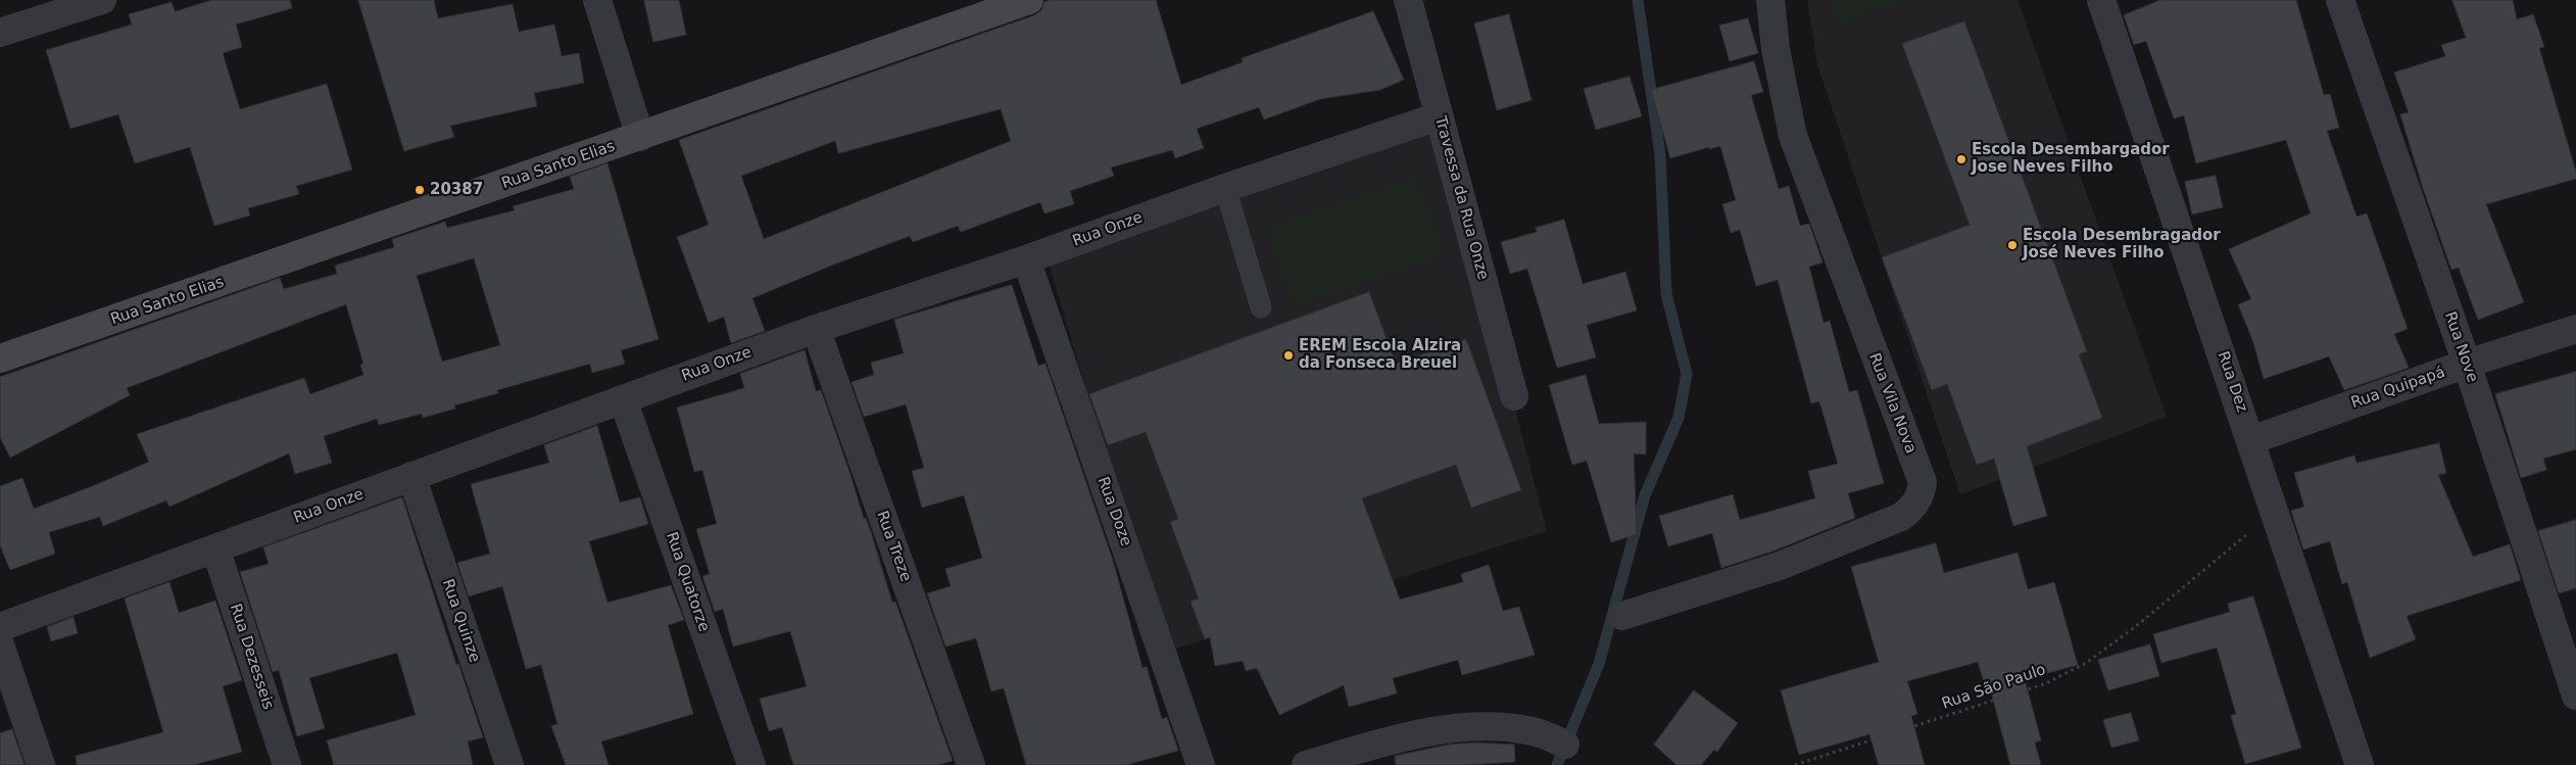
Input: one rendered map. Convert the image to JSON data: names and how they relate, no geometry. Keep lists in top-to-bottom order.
{
  "streets": {
    "main road": ["Rua Santo Elias"],
    "street": [
      "Travessa da Rua Onze",
      "Rua Onze",
      "Rua Nove",
      "Rua Dez",
      "Rua Quipapá",
      "Rua Vila Nova",
      "Rua Doze",
      "Rua Treze",
      "Rua Quatorze",
      "Rua Quinze",
      "Rua Dezesseis"
    ],
    "path": ["Rua São Paulo"]
  },
  "crossings": [
    ["Travessa da Rua Onze", "Rua Onze"],
    ["Rua Onze", "Rua Doze"],
    ["Rua Onze", "Rua Treze"],
    ["Rua Onze", "Rua Quatorze"],
    ["Rua Onze", "Rua Quinze"],
    ["Rua Onze", "Rua Dezesseis"],
    ["Rua Nove", "Rua Quipapá"],
    ["Rua Dez", "Rua Quipapá"],
    ["Rua Dez", "Rua São Paulo"]
  ],
  "places": [
    "Escola Desembargador Jose Neves Filho",
    "20387",
    "Escola Desembragador José Neves Filho",
    "EREM Escola Alzira da Fonseca Breuel"
  ]
}
